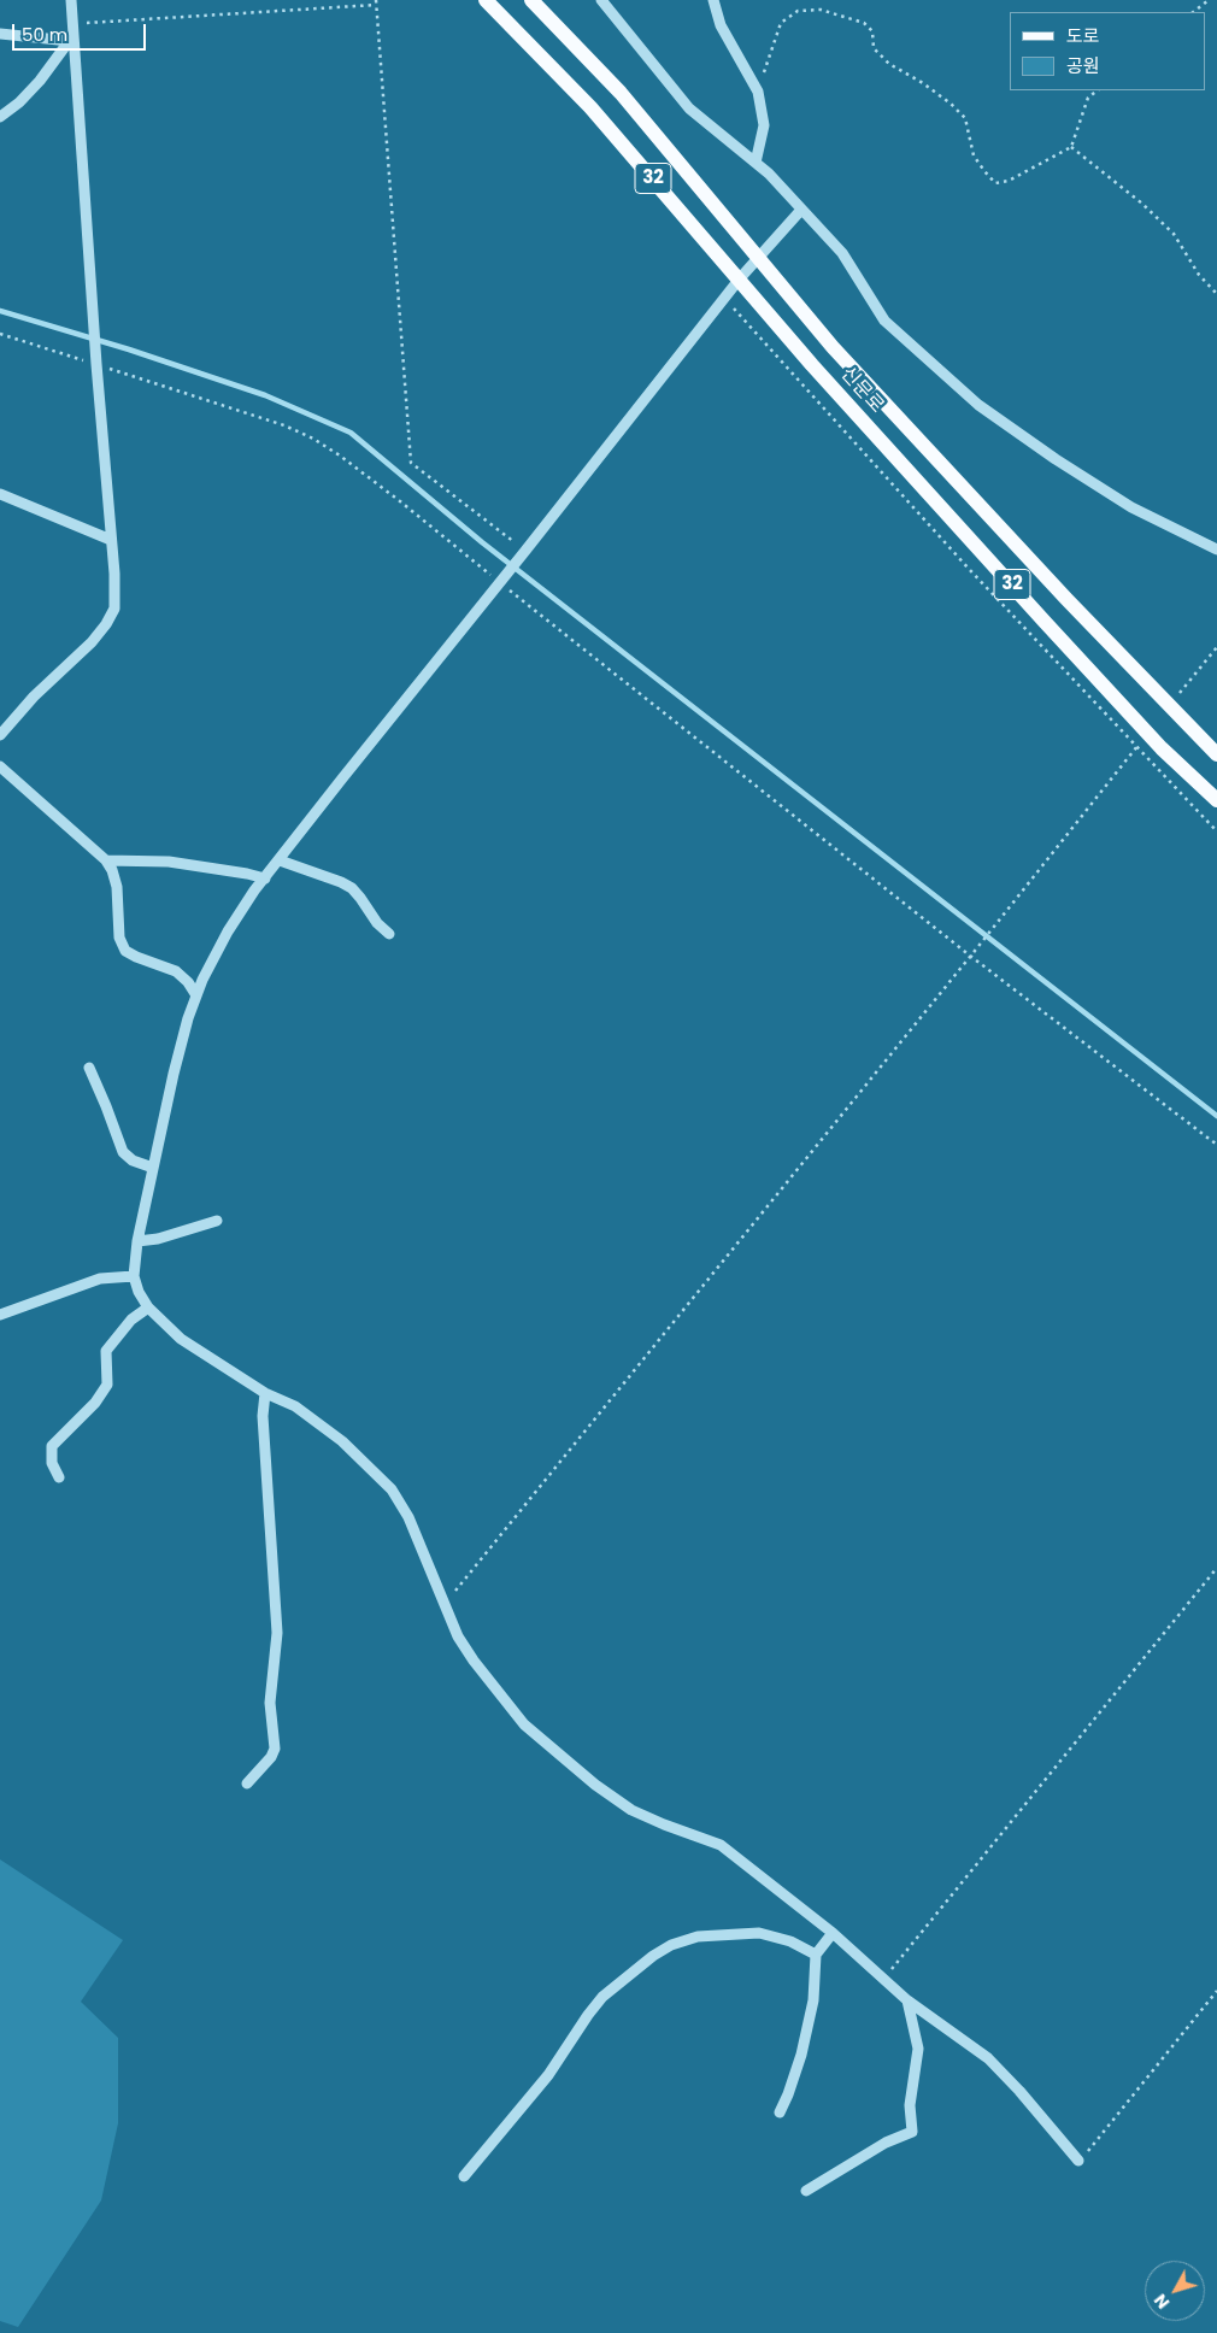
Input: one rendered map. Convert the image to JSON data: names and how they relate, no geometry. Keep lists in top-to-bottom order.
{
  "streets": {
    "main road": ["32", "신문로"]
  },
  "legend": ["도로", "공원"],
  "scale_bar": "50 m",
  "north": "bottom left"
}
